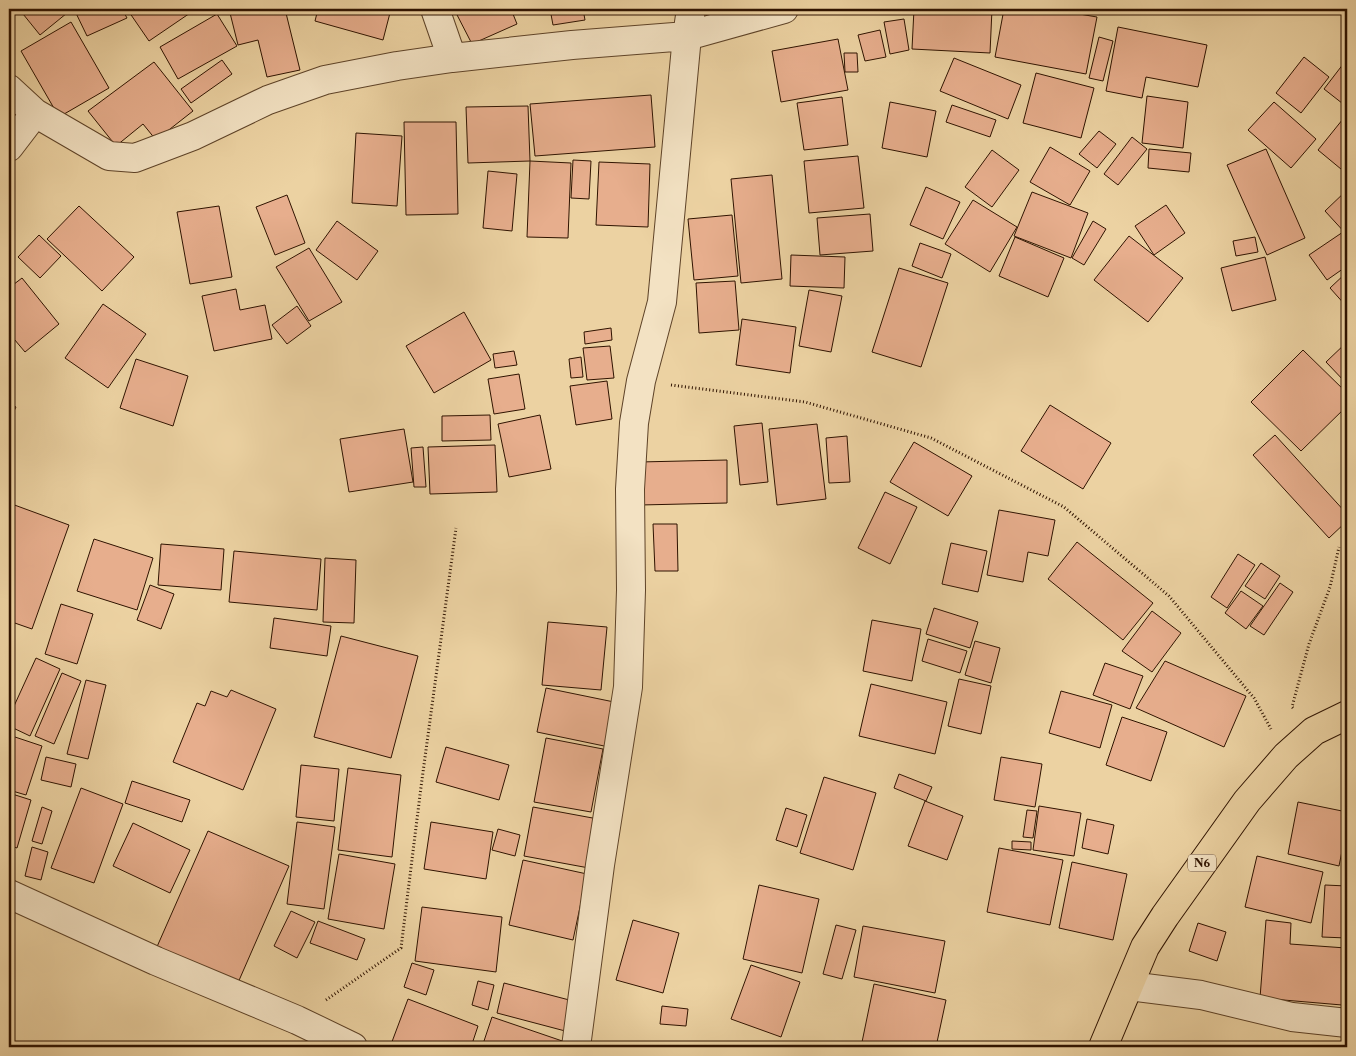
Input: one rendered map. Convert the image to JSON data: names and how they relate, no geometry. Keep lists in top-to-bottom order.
{
  "streets": {
    "highway": ["N6"]
  }
}
